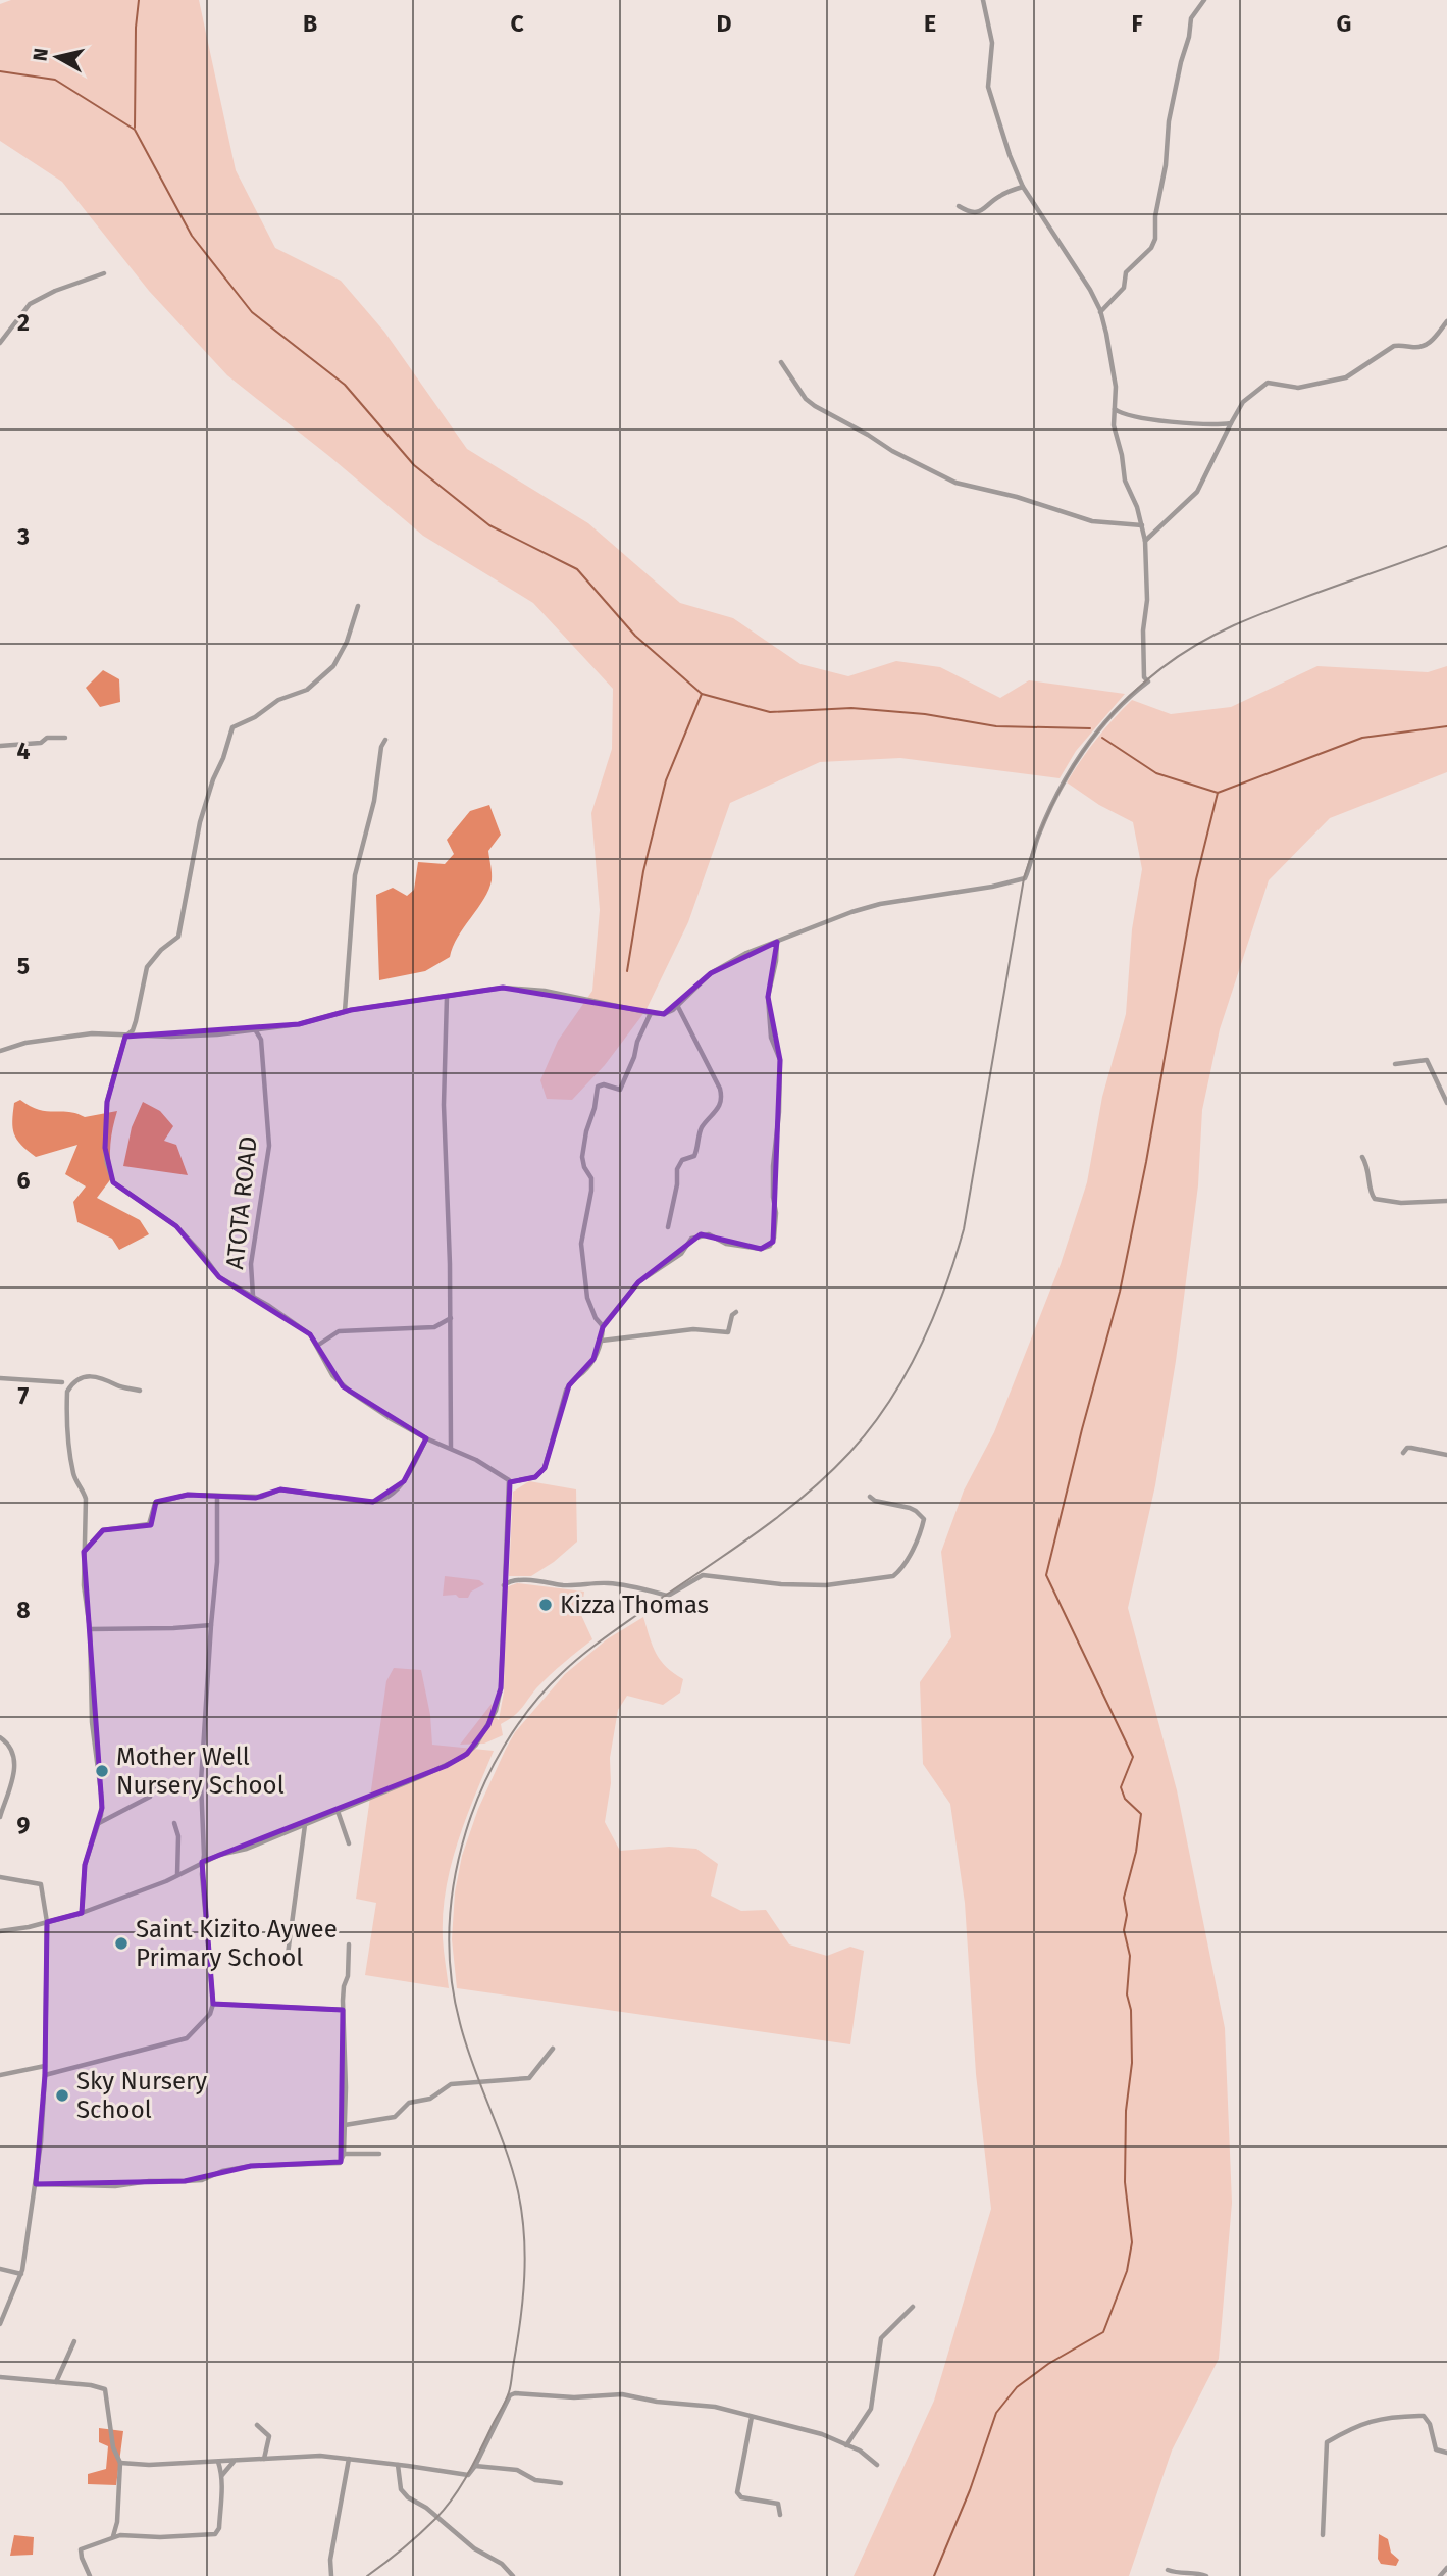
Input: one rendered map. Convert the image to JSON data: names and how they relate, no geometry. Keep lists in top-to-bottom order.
{
  "streets": {
    "street": ["ATOTA ROAD"]
  },
  "places": [
    "Kizza Thomas",
    "Mother Well Nursery School",
    "Saint Kizito Aywee Primary School",
    "Sky Nursery School"
  ],
  "north": "left",
  "grid": {
    "columns": [
      "B",
      "C",
      "D",
      "E",
      "F",
      "G"
    ],
    "rows": [
      "2",
      "3",
      "4",
      "5",
      "6",
      "7",
      "8",
      "9"
    ]
  }
}
